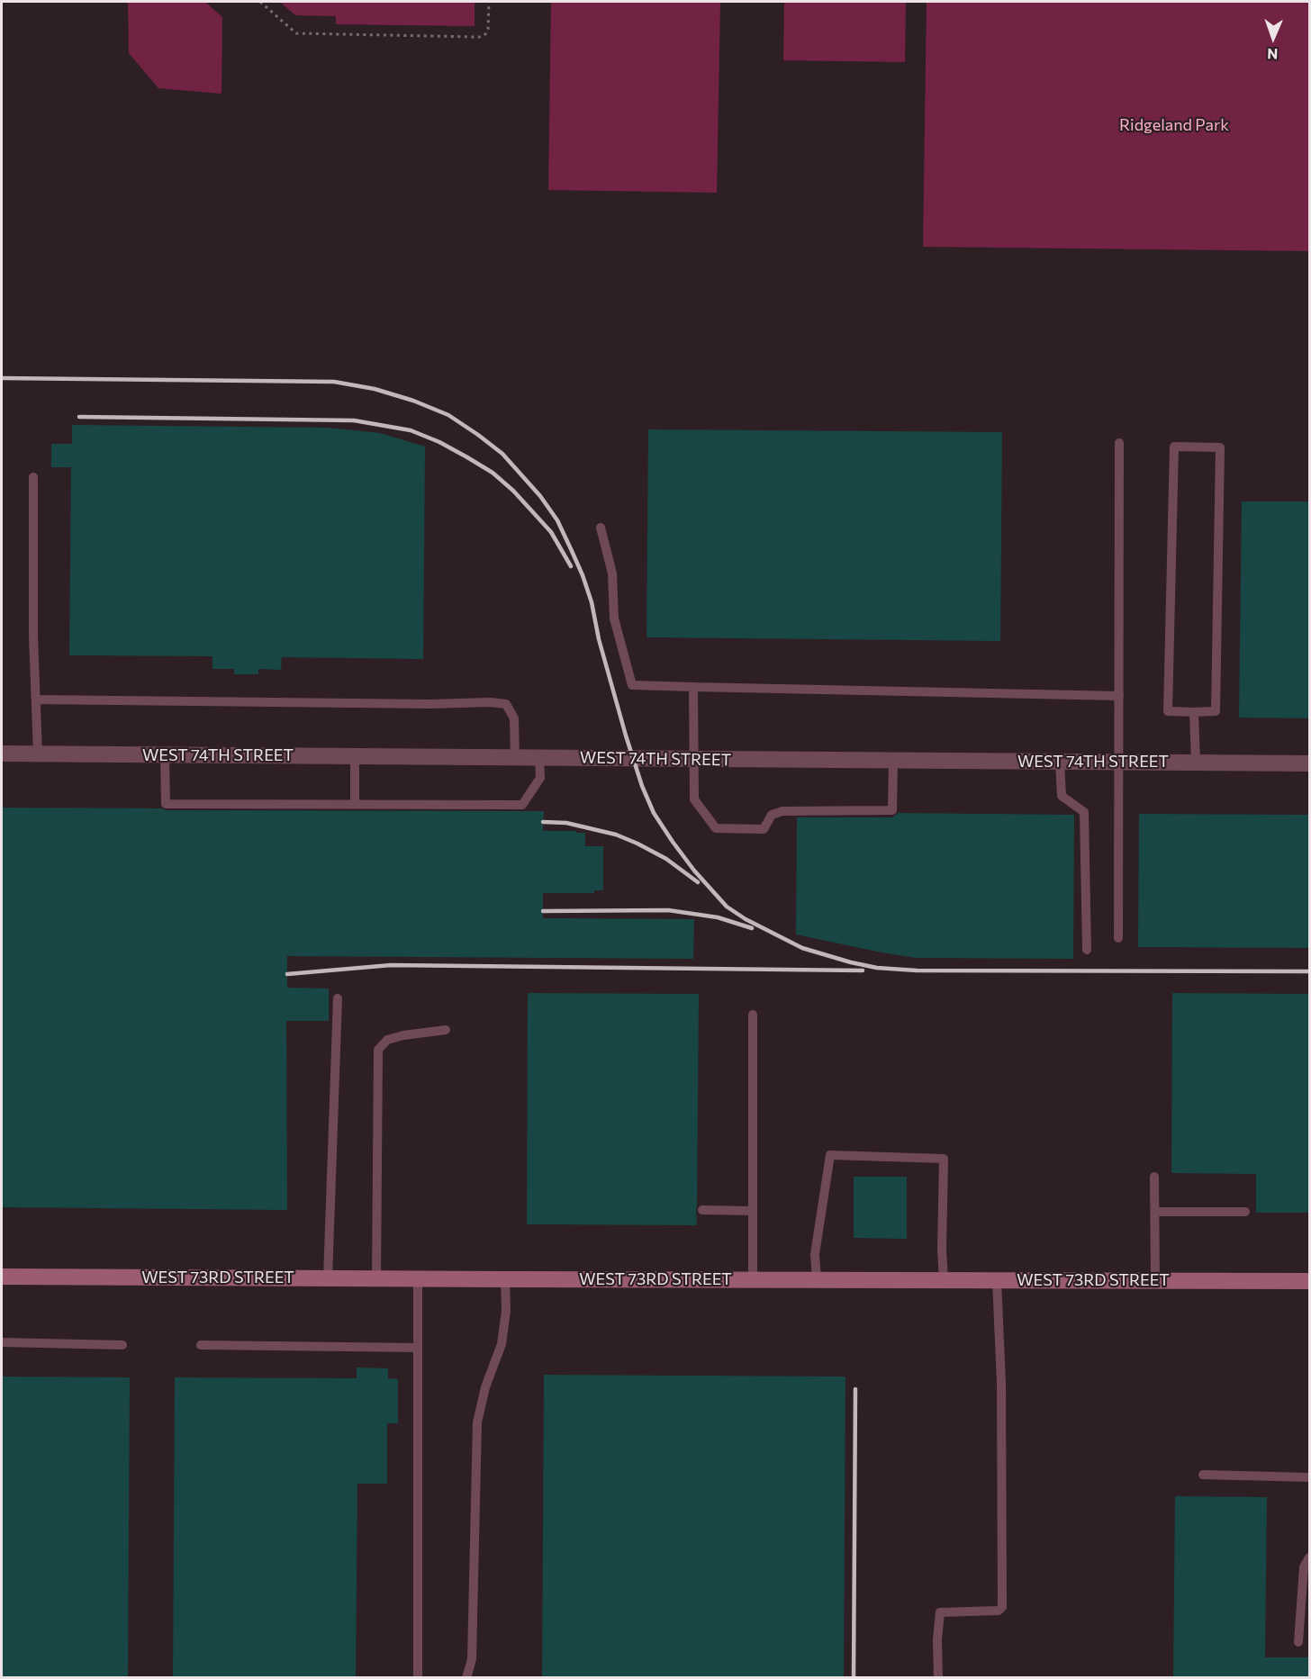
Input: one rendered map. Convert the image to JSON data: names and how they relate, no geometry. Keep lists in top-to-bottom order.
{
  "streets": {
    "street": ["WEST 74TH STREET", "WEST 73RD STREET"]
  },
  "parks": ["Ridgeland Park"],
  "north": "bottom"
}
